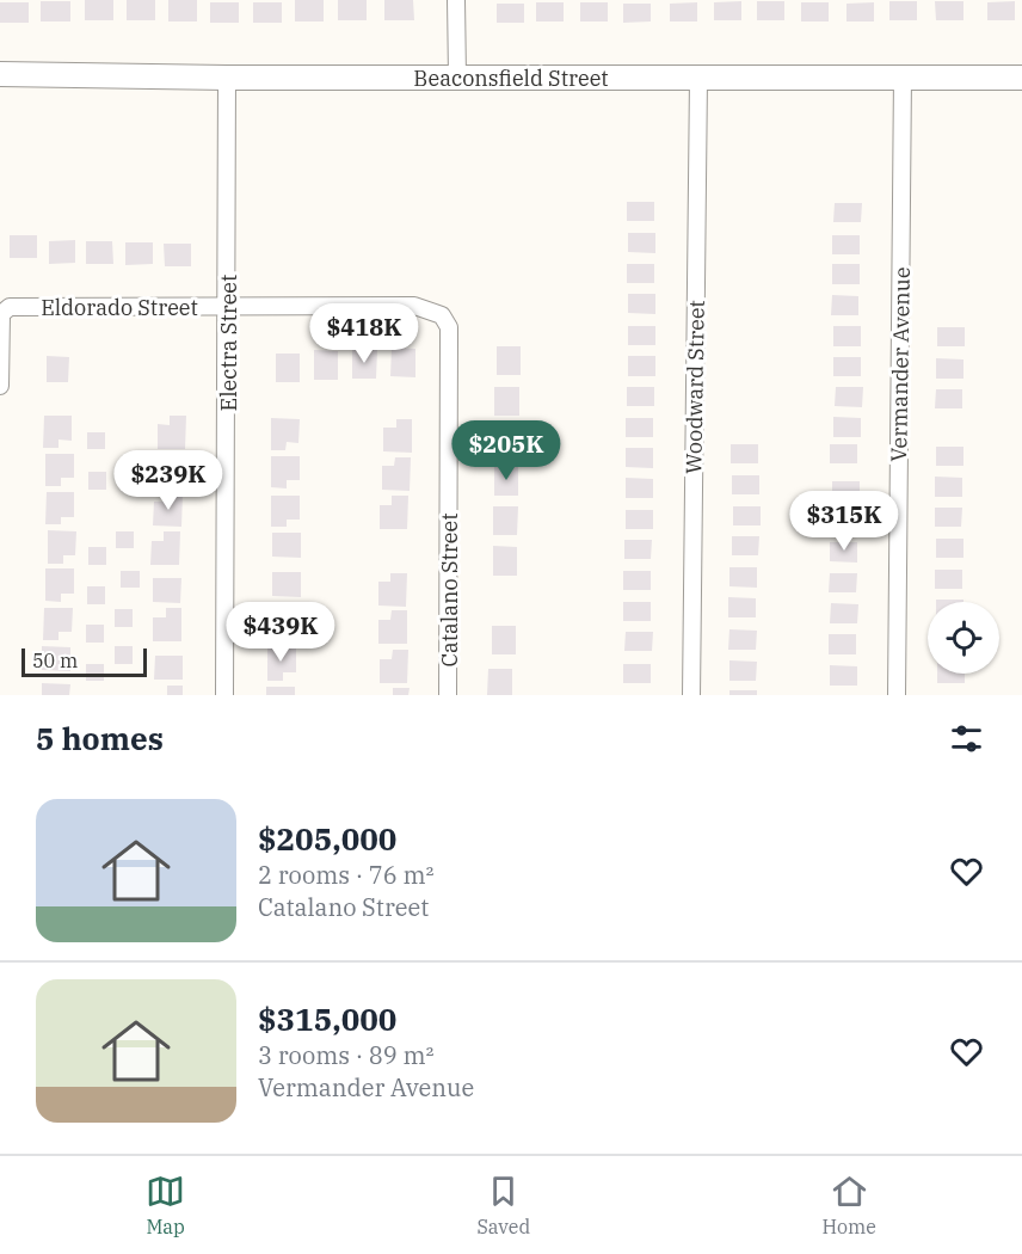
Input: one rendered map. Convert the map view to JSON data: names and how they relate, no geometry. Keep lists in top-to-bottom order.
{
  "streets": {
    "street": [
      "Beaconsfield Street",
      "Eldorado Street",
      "Electra Street",
      "Vermander Avenue",
      "Woodward Street",
      "Catalano Street"
    ]
  },
  "crossings": [
    ["Beaconsfield Street", "Electra Street"],
    ["Beaconsfield Street", "Vermander Avenue"],
    ["Beaconsfield Street", "Woodward Street"],
    ["Eldorado Street", "Electra Street"],
    ["Eldorado Street", "Catalano Street"]
  ],
  "scale_bar": "50 m",
  "page": {
    "price": [
      "$418K",
      "$205K",
      "$239K",
      "$315K",
      "$439K"
    ],
    "scale": "50 m",
    "heading": "5 homes",
    "list": [
      {
        "name": "$205,000",
        "note": "2 rooms · 76 m² · Catalano Street"
      },
      {
        "name": "$315,000",
        "note": "3 rooms · 89 m² · Vermander Avenue"
      }
    ],
    "tabs": ["Map", "Saved", "Home"]
  }
}
